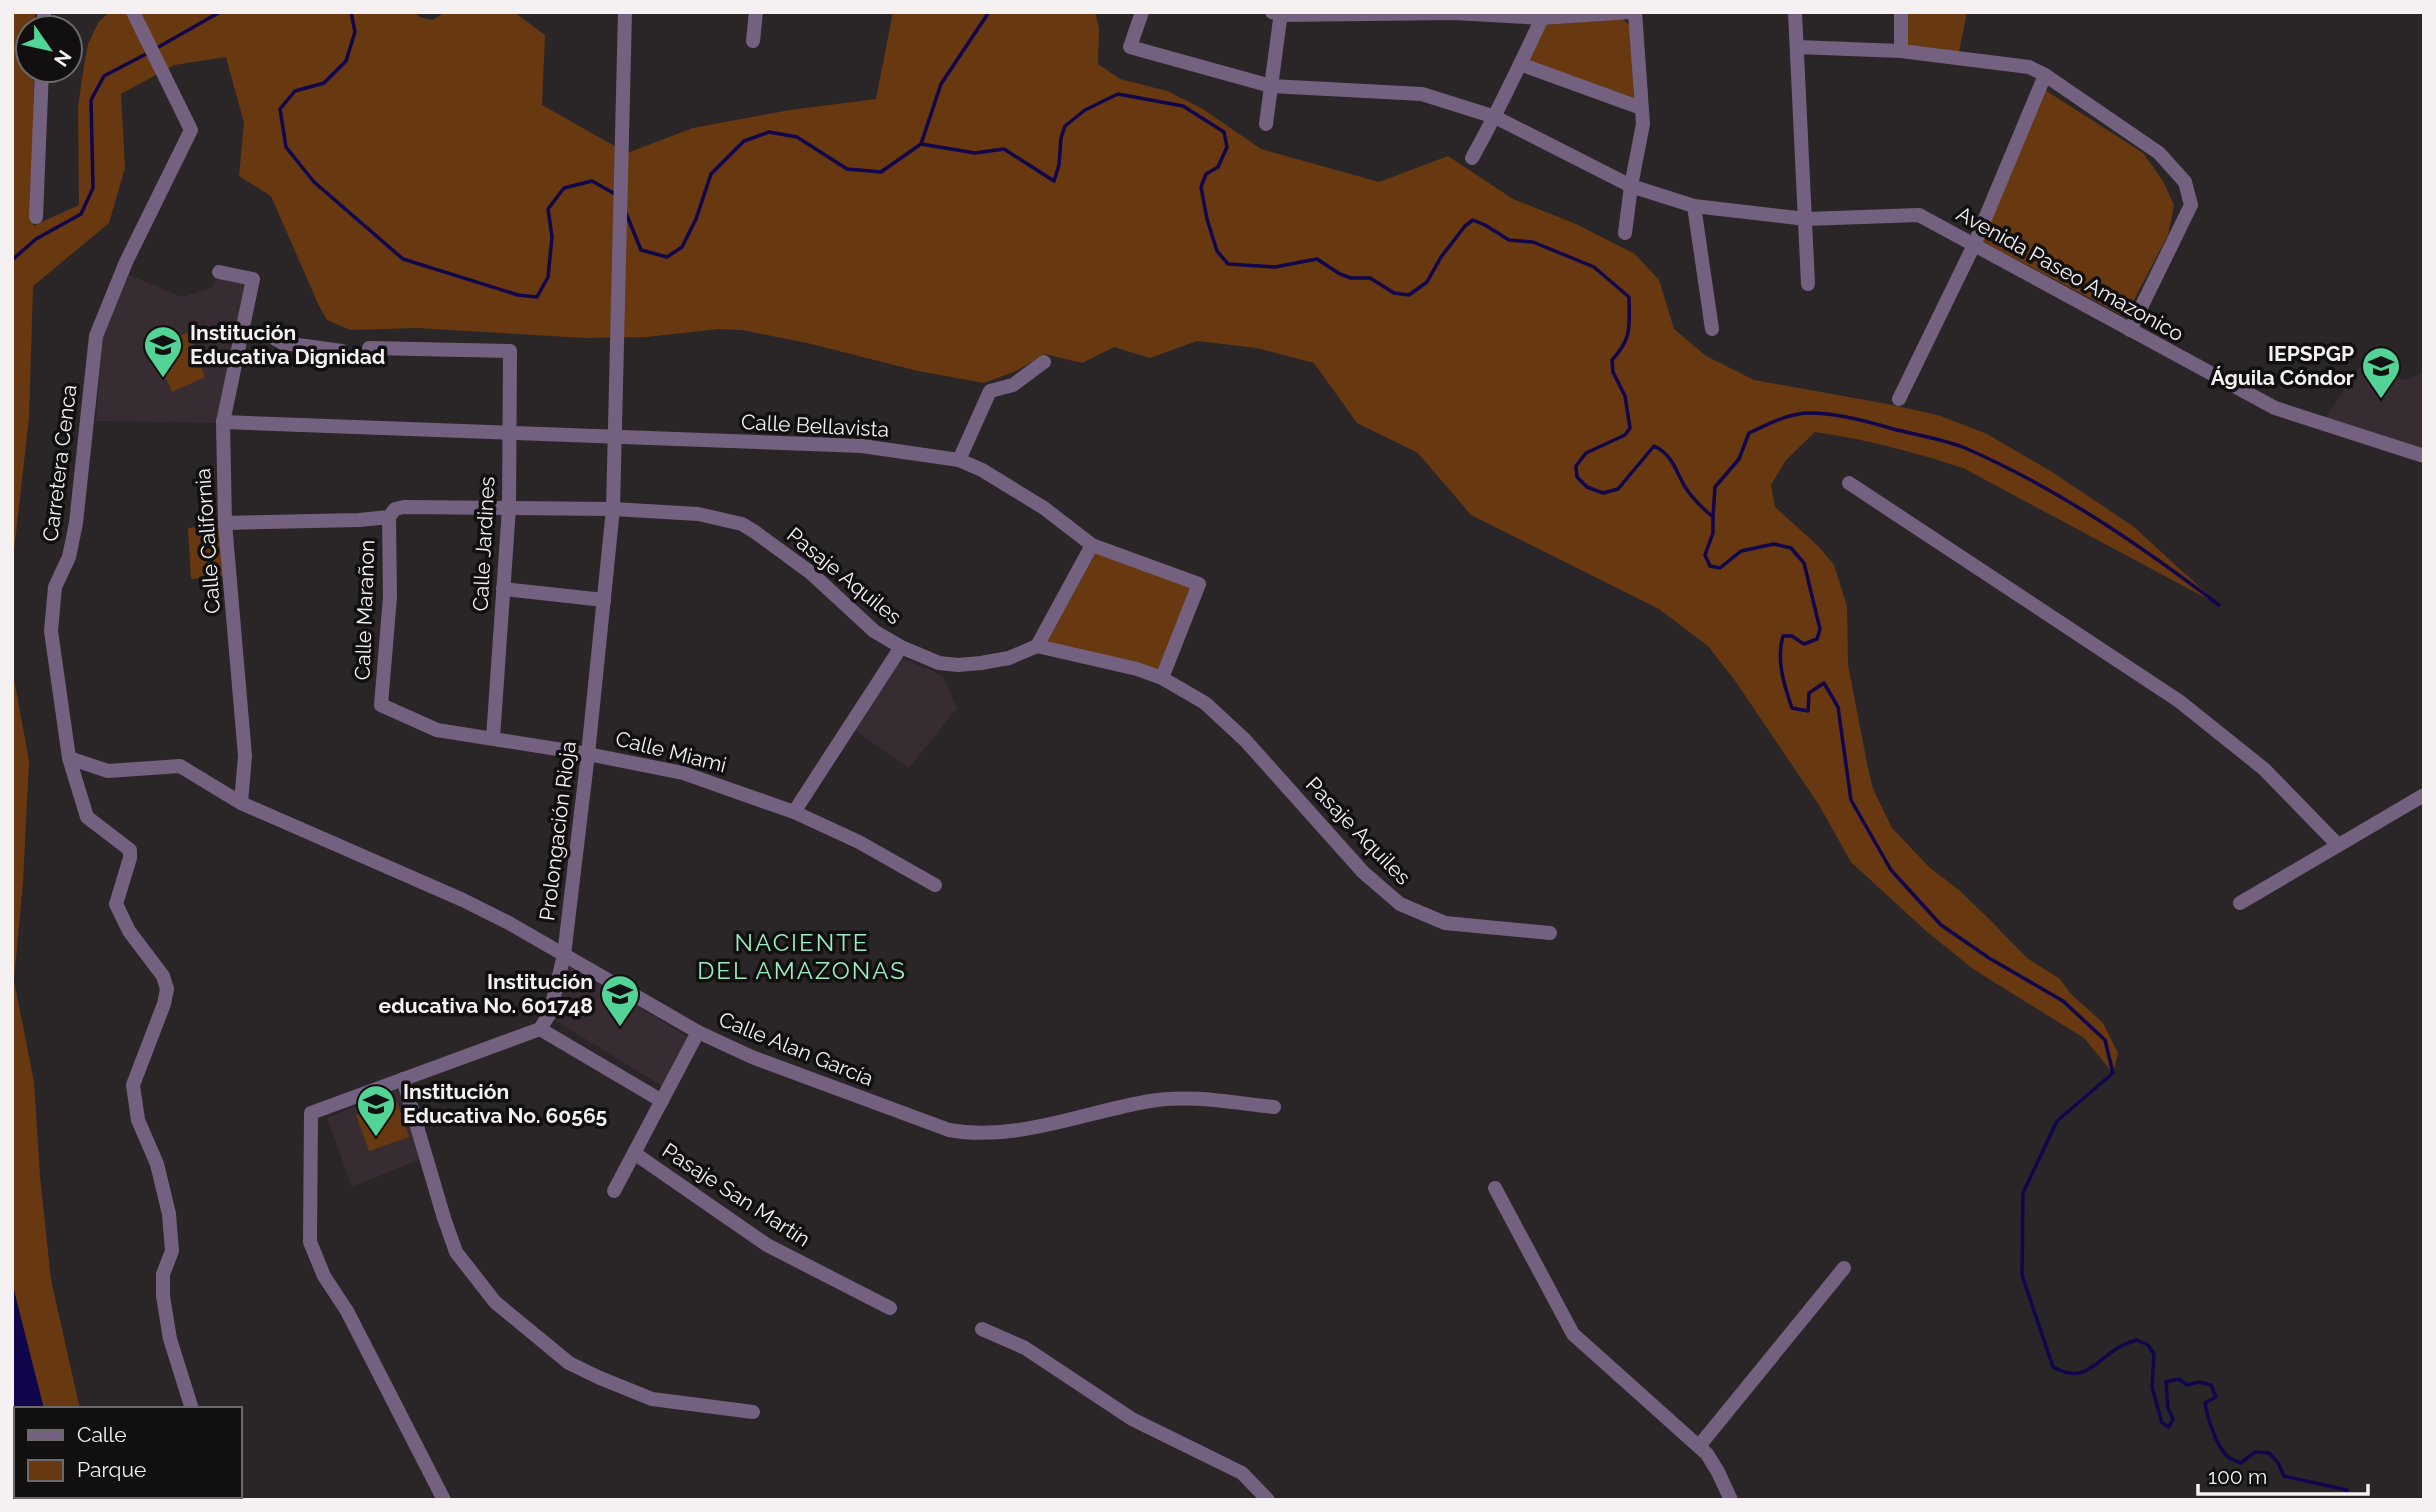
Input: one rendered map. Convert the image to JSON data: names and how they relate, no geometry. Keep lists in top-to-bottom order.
{
  "streets": {
    "street": [
      "Avenida Paseo Amazonico",
      "Calle Bellavista",
      "Carretera Cenca",
      "Calle California",
      "Calle Jardines",
      "Pasaje Aquiles",
      "Calle Marañon",
      "Calle Miami",
      "Prolongación Rioja",
      "Calle Alan García",
      "Pasaje San Martín"
    ]
  },
  "crossings": [
    ["Calle Bellavista", "Calle California"],
    ["Calle Bellavista", "Calle Jardines"],
    ["Calle Bellavista", "Pasaje Aquiles"],
    ["Calle Bellavista", "Prolongación Rioja"],
    ["Carretera Cenca", "Calle Alan García"],
    ["Calle California", "Pasaje Aquiles"],
    ["Calle California", "Calle Alan García"],
    ["Calle Jardines", "Pasaje Aquiles"],
    ["Calle Jardines", "Calle Miami"],
    ["Pasaje Aquiles", "Calle Marañon"],
    ["Pasaje Aquiles", "Prolongación Rioja"],
    ["Calle Marañon", "Calle Miami"],
    ["Calle Miami", "Prolongación Rioja"],
    ["Prolongación Rioja", "Calle Alan García"]
  ],
  "districts": ["NACIENTE DEL AMAZONAS"],
  "places": {
    "school or university": [
      "Institución Educativa Dignidad",
      "IEPSPGP Águila Cóndor",
      "Institución educativa No. 601748",
      "Institución Educativa No. 60565"
    ]
  },
  "legend": ["Calle", "Parque"],
  "scale_bar": "100 m",
  "north": "bottom right"
}
